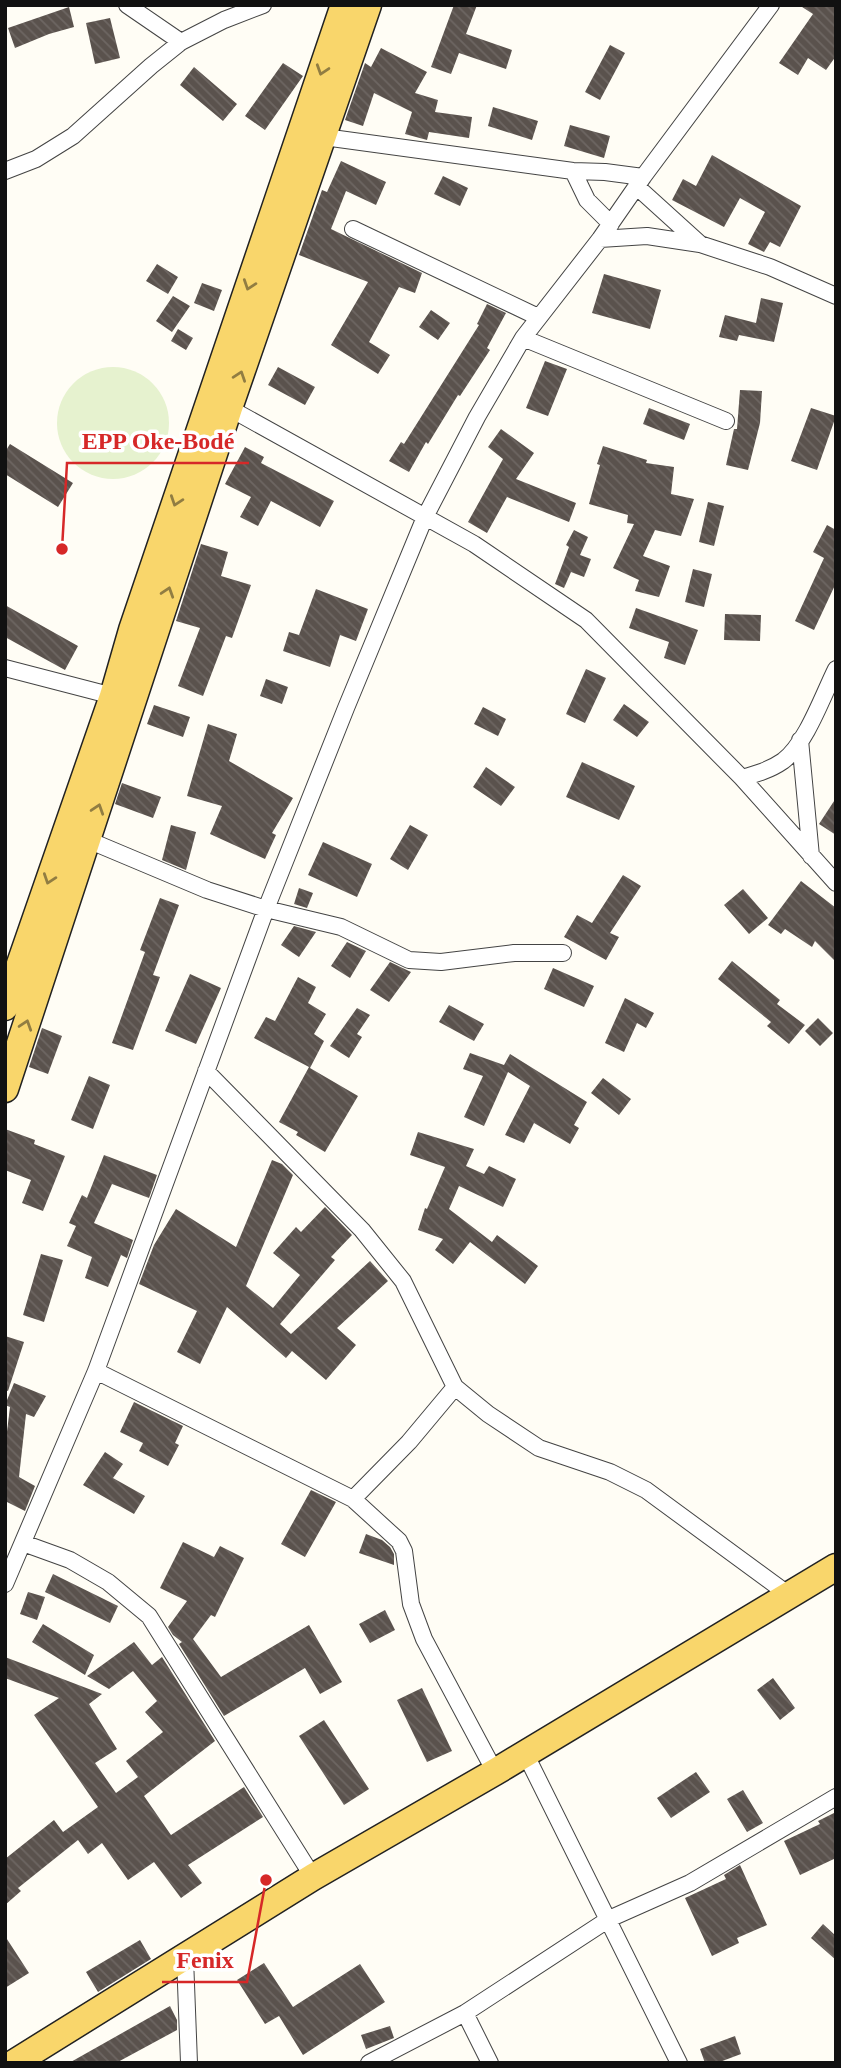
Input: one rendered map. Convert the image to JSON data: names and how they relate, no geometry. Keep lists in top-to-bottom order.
{
  "places": ["EPP Oke-Bodé", "Fenix"]
}
